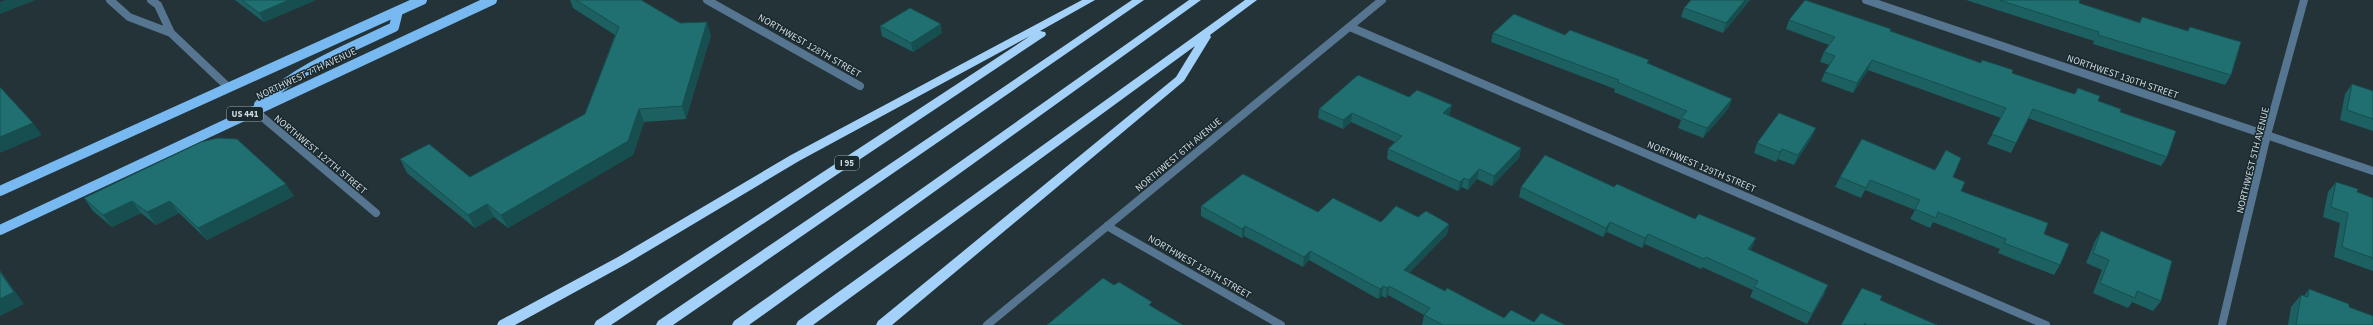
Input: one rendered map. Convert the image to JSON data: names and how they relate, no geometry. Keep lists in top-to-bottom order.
{
  "streets": {
    "highway": ["I 95"],
    "main road": ["NORTHWEST 7TH AVENUE", "US 441"],
    "street": [
      "NORTHWEST 128TH STREET",
      "NORTHWEST 130TH STREET",
      "NORTHWEST 127TH STREET",
      "NORTHWEST 6TH AVENUE",
      "NORTHWEST 5TH AVENUE",
      "NORTHWEST 129TH STREET"
    ]
  },
  "crossings": [
    ["NORTHWEST 128TH STREET", "NORTHWEST 6TH AVENUE"],
    ["NORTHWEST 7TH AVENUE", "NORTHWEST 127TH STREET"],
    ["NORTHWEST 130TH STREET", "NORTHWEST 5TH AVENUE"],
    ["NORTHWEST 6TH AVENUE", "NORTHWEST 129TH STREET"]
  ]
}
